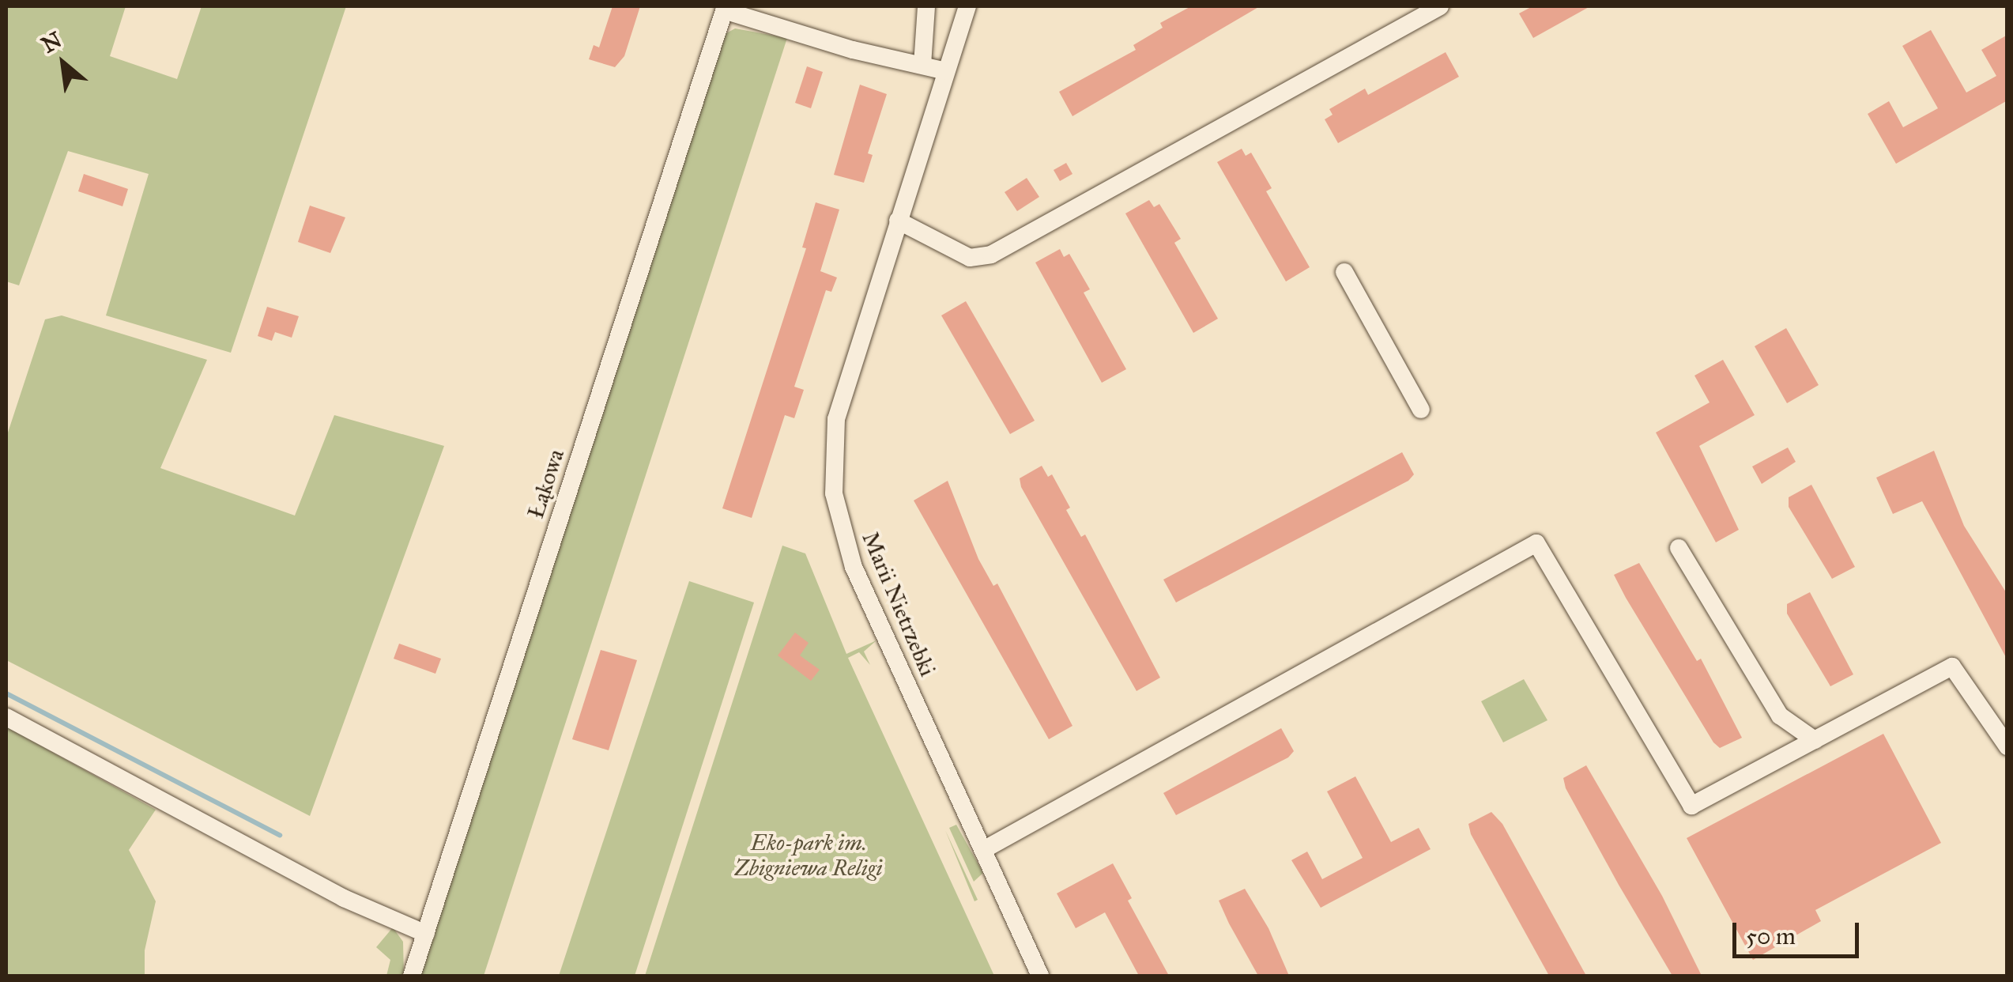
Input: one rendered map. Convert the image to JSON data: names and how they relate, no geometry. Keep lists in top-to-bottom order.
{
  "streets": {
    "street": ["Łąkowa", "Marii Nietrzebki"]
  },
  "parks": ["Eko-park im. Zbigniewa Religi"],
  "scale_bar": "50 m",
  "north": "top left"
}
